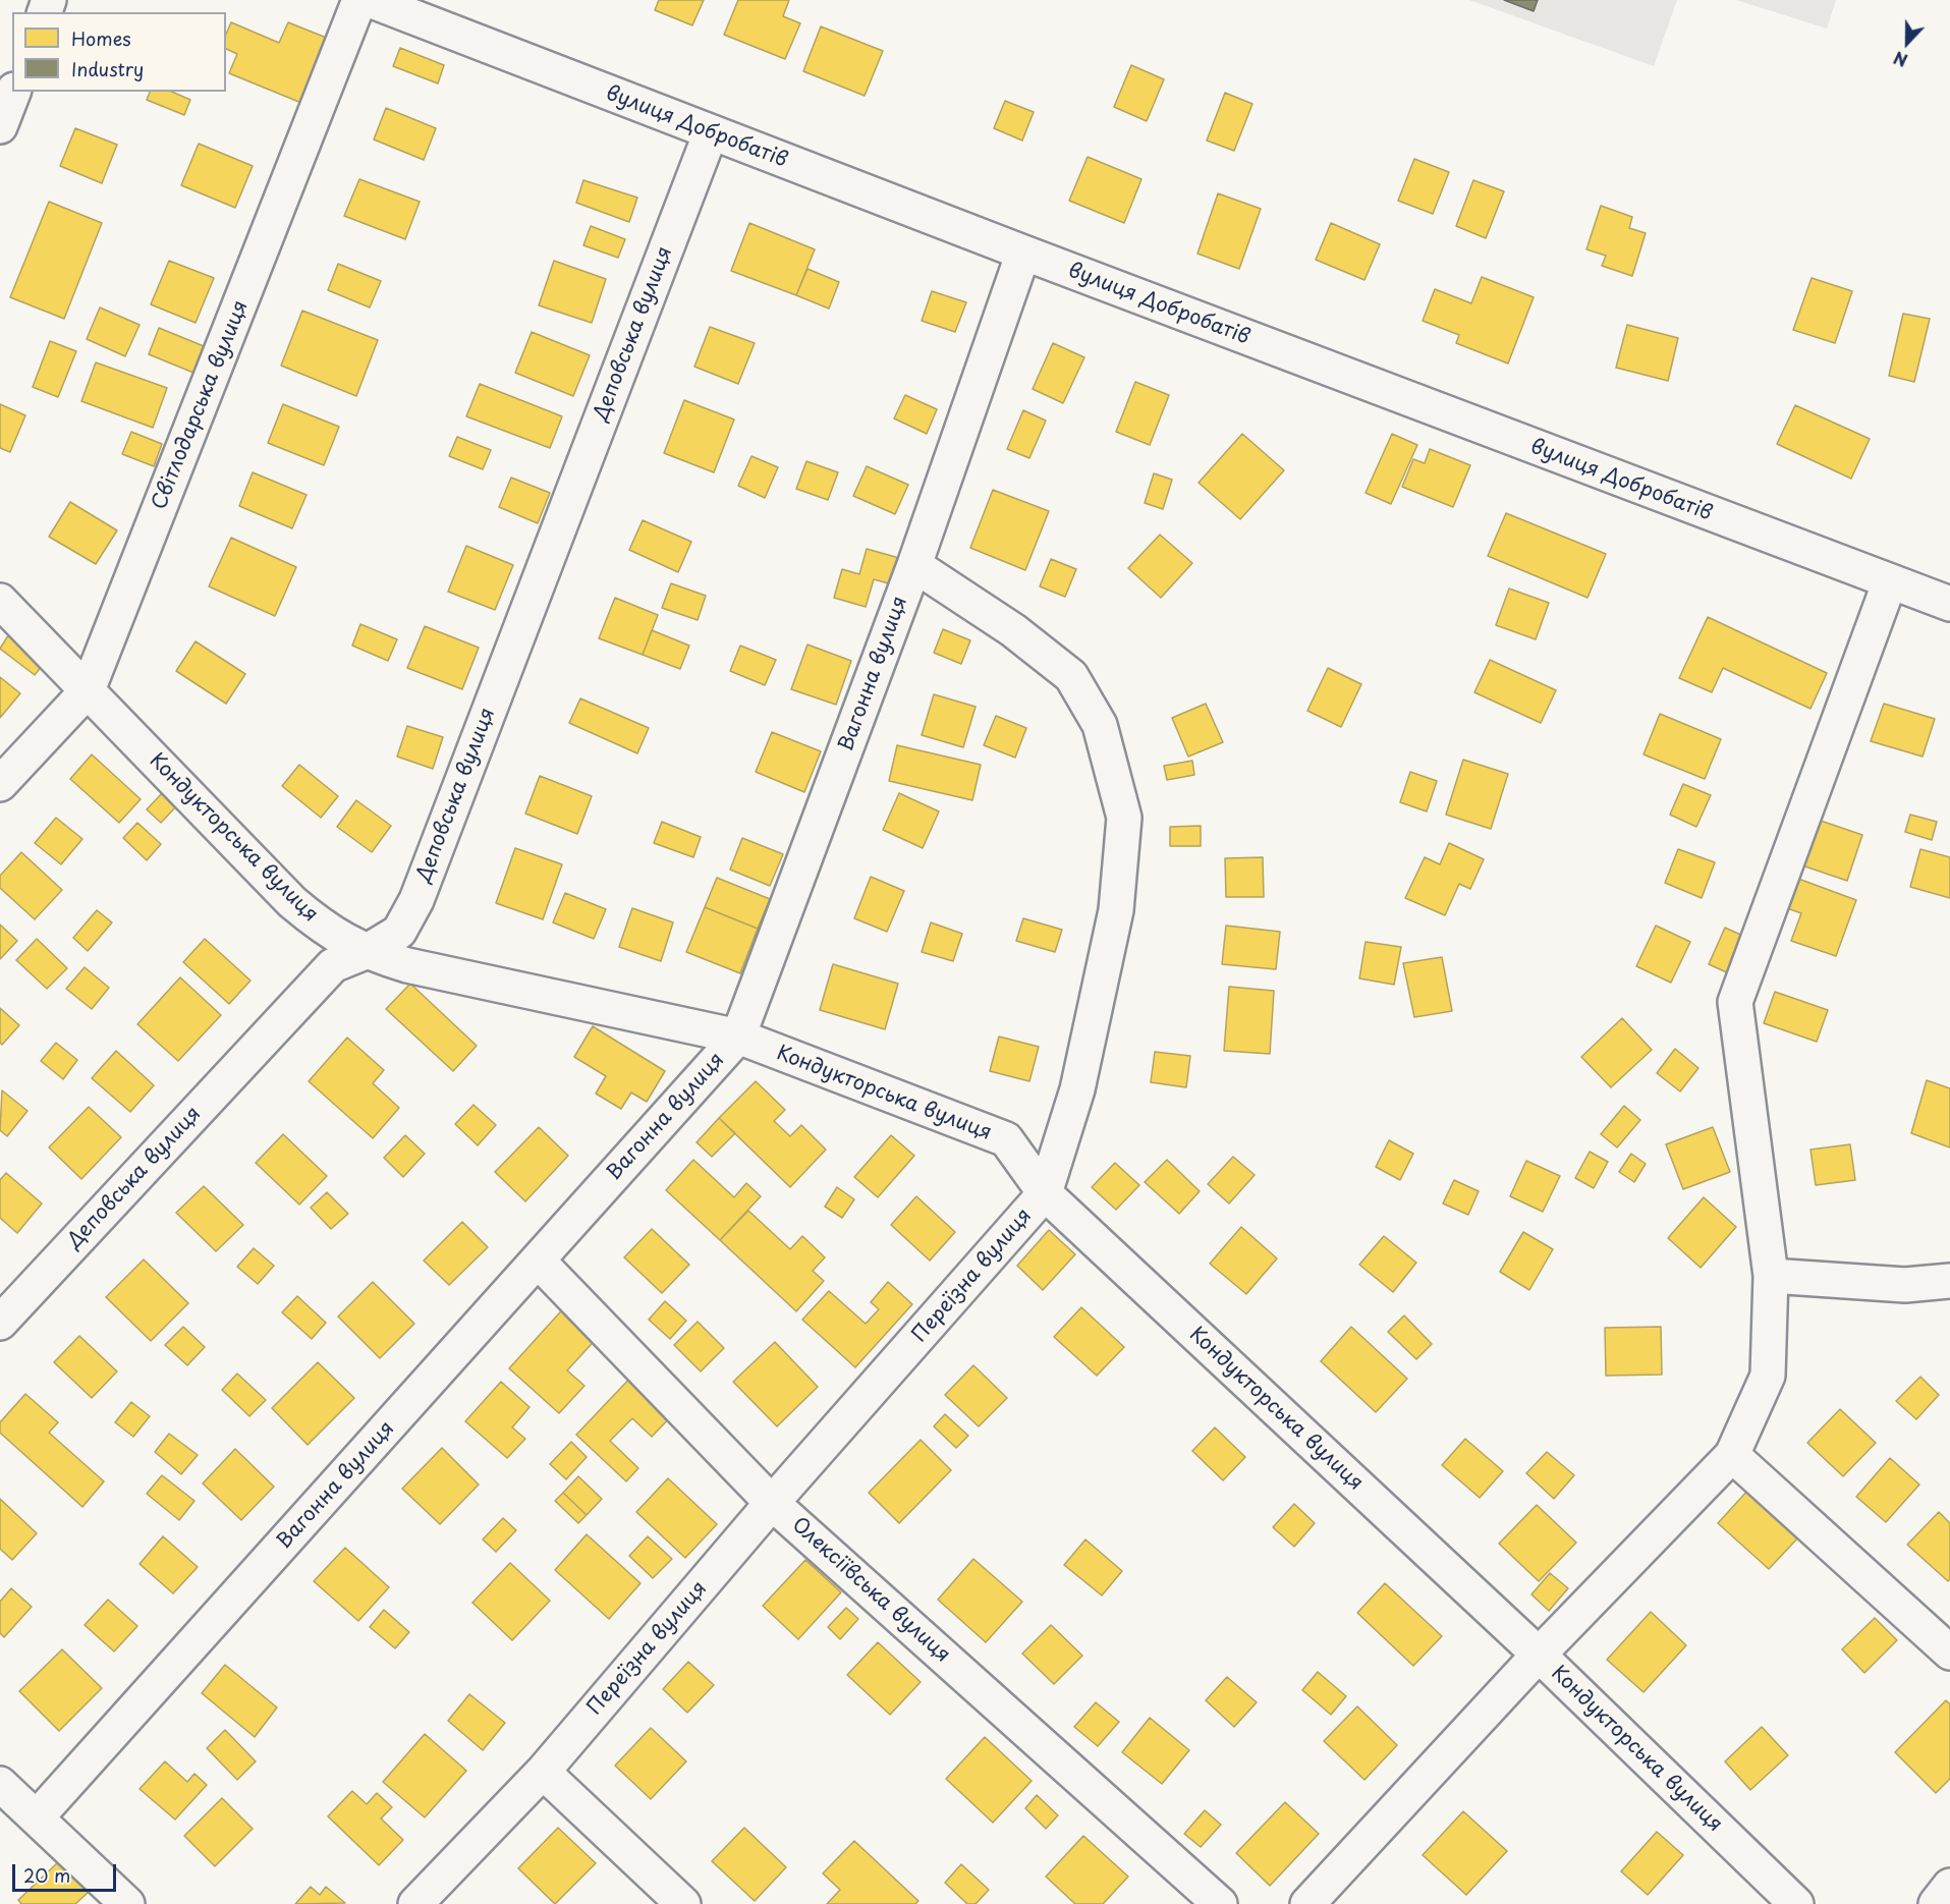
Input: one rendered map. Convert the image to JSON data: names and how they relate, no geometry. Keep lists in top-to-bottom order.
{
  "streets": {
    "street": [
      "вулиця Добробатів",
      "Деповська вулиця",
      "Світлодарська вулиця",
      "Вагонна вулиця",
      "Кондукторська вулиця",
      "Переїзна вулиця",
      "Олексіївська вулиця"
    ]
  },
  "crossings": [
    ["вулиця Добробатів", "Деповська вулиця"],
    ["вулиця Добробатів", "Вагонна вулиця"],
    ["Деповська вулиця", "Кондукторська вулиця"],
    ["Світлодарська вулиця", "Кондукторська вулиця"],
    ["Вагонна вулиця", "Кондукторська вулиця"],
    ["Вагонна вулиця", "Переїзна вулиця"],
    ["Вагонна вулиця", "Олексіївська вулиця"],
    ["Кондукторська вулиця", "Переїзна вулиця"],
    ["Переїзна вулиця", "Олексіївська вулиця"]
  ],
  "legend": ["Homes", "Industry"],
  "scale_bar": "20 m",
  "north": "bottom"
}
